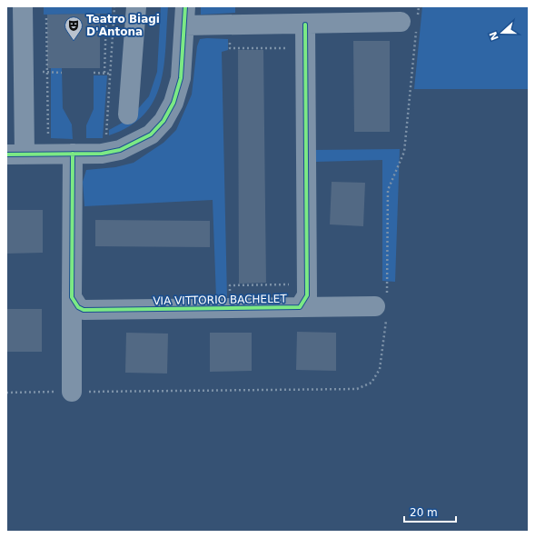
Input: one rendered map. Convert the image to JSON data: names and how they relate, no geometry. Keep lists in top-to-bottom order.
{
  "streets": {
    "street": ["VIA VITTORIO BACHELET"]
  },
  "places": {
    "theatre": ["Teatro Biagi D'Antona"]
  },
  "scale_bar": "20 m",
  "north": "left"
}
